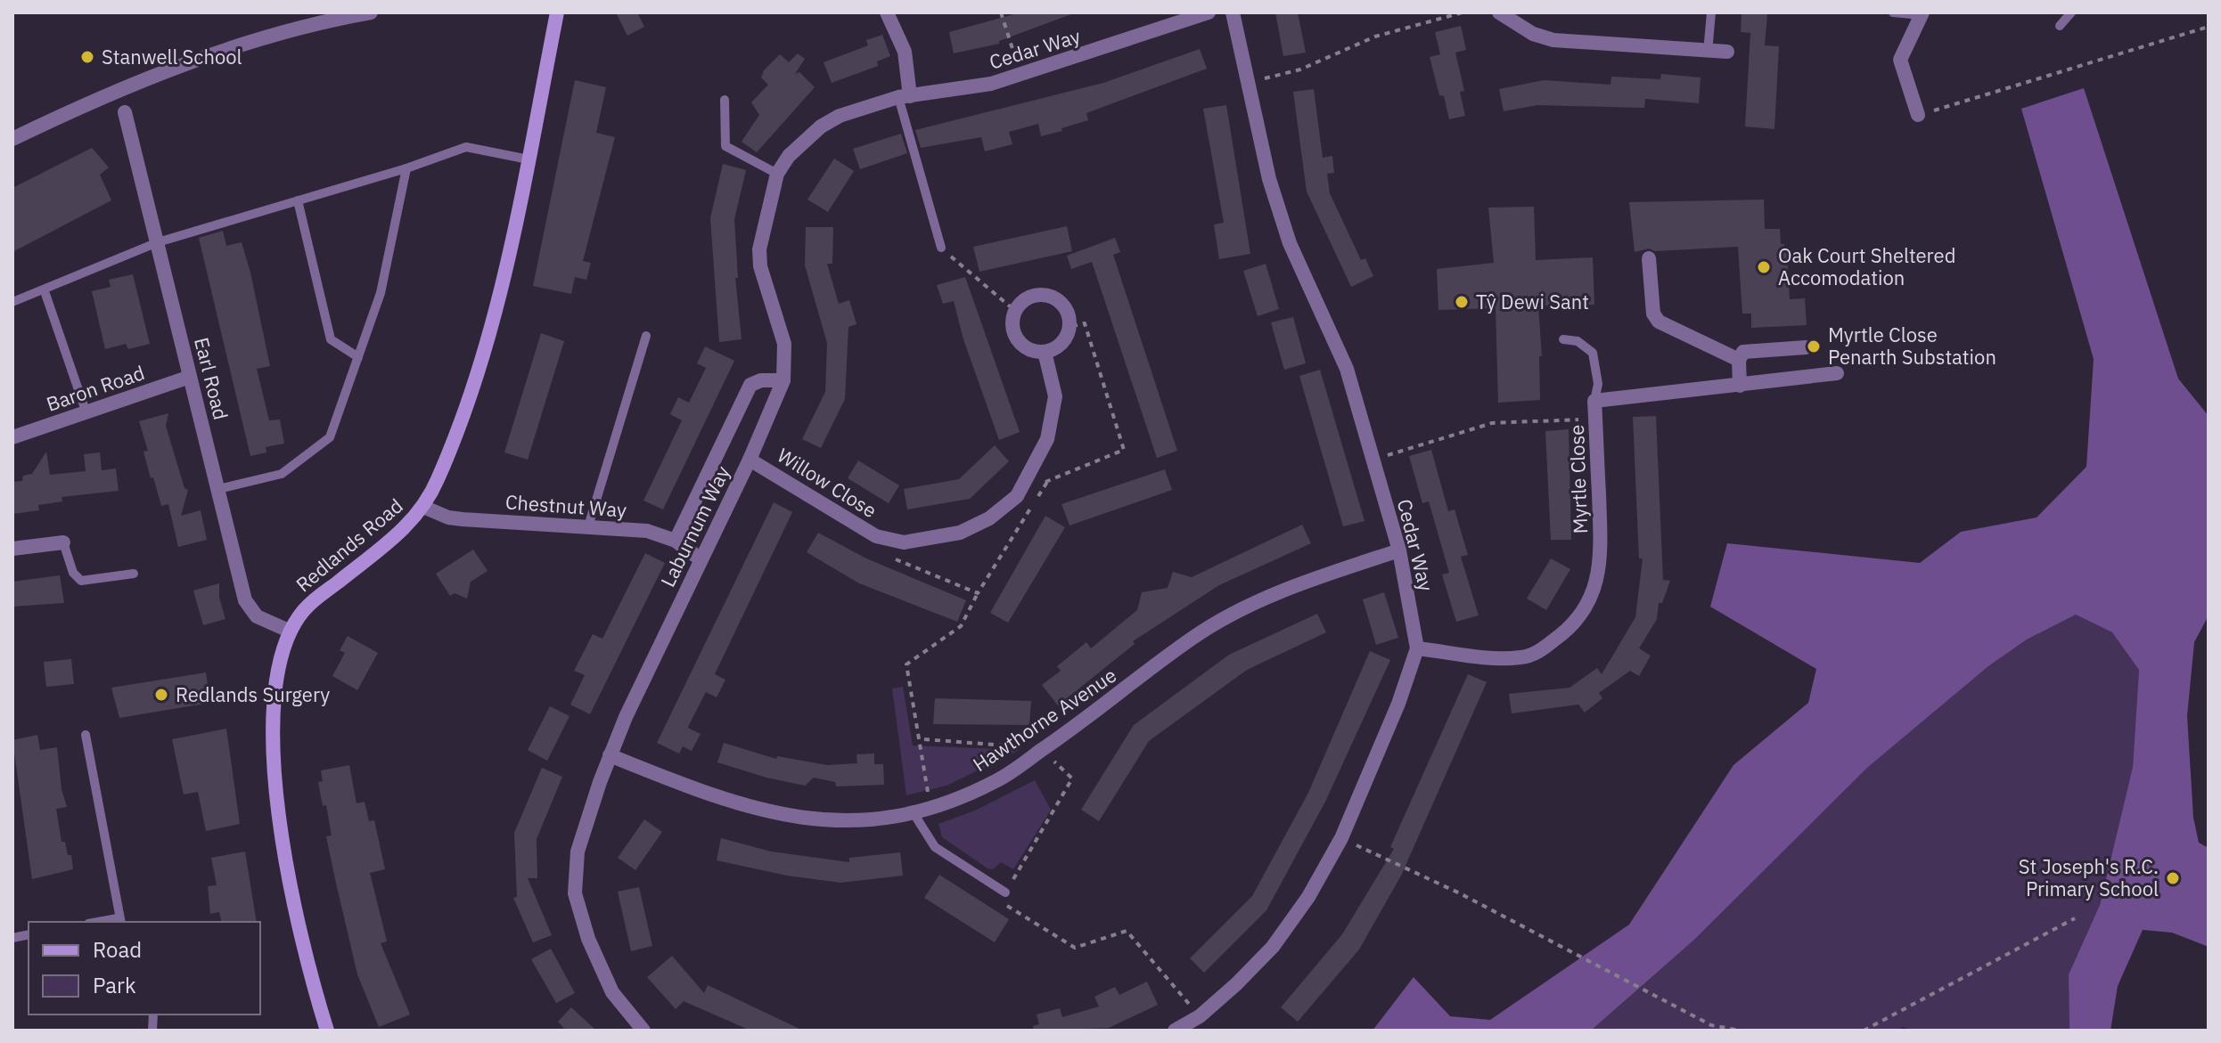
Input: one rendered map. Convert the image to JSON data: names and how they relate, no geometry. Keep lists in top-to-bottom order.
{
  "streets": {
    "main road": ["Redlands Road"],
    "street": [
      "Cedar Way",
      "Earl Road",
      "Baron Road",
      "Myrtle Close",
      "Willow Close",
      "Chestnut Way",
      "Laburnum Way",
      "Hawthorne Avenue"
    ]
  },
  "crossings": [
    ["Cedar Way", "Myrtle Close"],
    ["Cedar Way", "Laburnum Way"],
    ["Cedar Way", "Hawthorne Avenue"],
    ["Earl Road", "Baron Road"],
    ["Earl Road", "Redlands Road"],
    ["Willow Close", "Laburnum Way"],
    ["Chestnut Way", "Laburnum Way"],
    ["Chestnut Way", "Redlands Road"],
    ["Laburnum Way", "Hawthorne Avenue"]
  ],
  "places": [
    "Stanwell School",
    "Oak Court Sheltered Accomodation",
    "Tŷ Dewi Sant",
    "Myrtle Close Penarth Substation",
    "Redlands Surgery",
    "St Joseph's R.C. Primary School"
  ],
  "legend": ["Road", "Park"]
}
